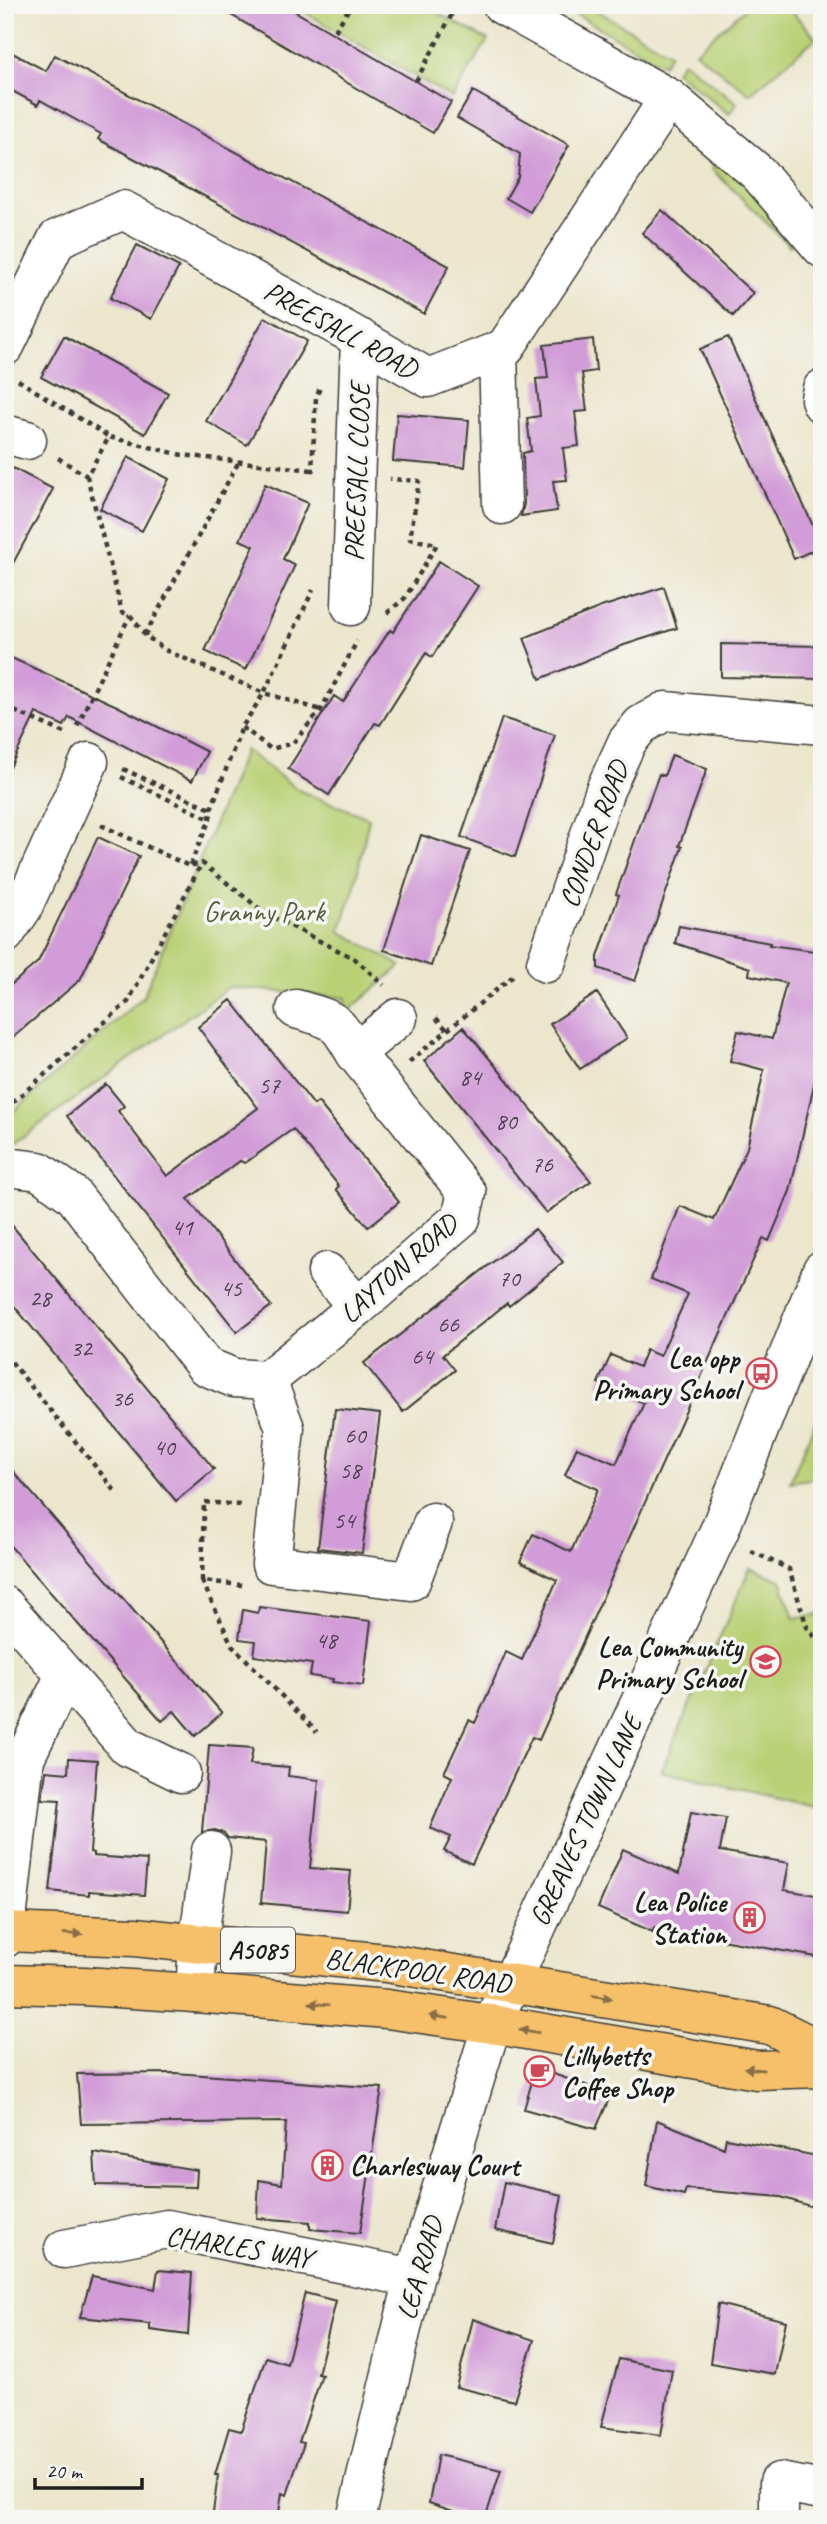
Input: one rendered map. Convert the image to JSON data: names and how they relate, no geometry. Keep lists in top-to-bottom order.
{
  "streets": {
    "highway": ["A5085", "BLACKPOOL ROAD"],
    "street": [
      "PREESALL ROAD",
      "PREESALL CLOSE",
      "CONDER ROAD",
      "LAYTON ROAD",
      "GREAVES TOWN LANE",
      "CHARLES WAY",
      "LEA ROAD"
    ]
  },
  "crossings": [
    ["PREESALL ROAD", "PREESALL CLOSE"],
    ["GREAVES TOWN LANE", "BLACKPOOL ROAD"],
    ["GREAVES TOWN LANE", "LEA ROAD"],
    ["BLACKPOOL ROAD", "LEA ROAD"],
    ["CHARLES WAY", "LEA ROAD"]
  ],
  "parks": ["Granny Park"],
  "places": {
    "bus stop": ["Lea opp Primary School"],
    "school or university": ["Lea Community Primary School"],
    "building": ["Lea Police Station", "Charlesway Court"],
    "cafe": ["Lillybetts Coffee Shop"]
  },
  "house_numbers": [
    "84",
    "57",
    "80",
    "76",
    "41",
    "70",
    "45",
    "28",
    "66",
    "32",
    "64",
    "36",
    "60",
    "40",
    "58",
    "54",
    "48"
  ],
  "scale_bar": "20 m"
}
